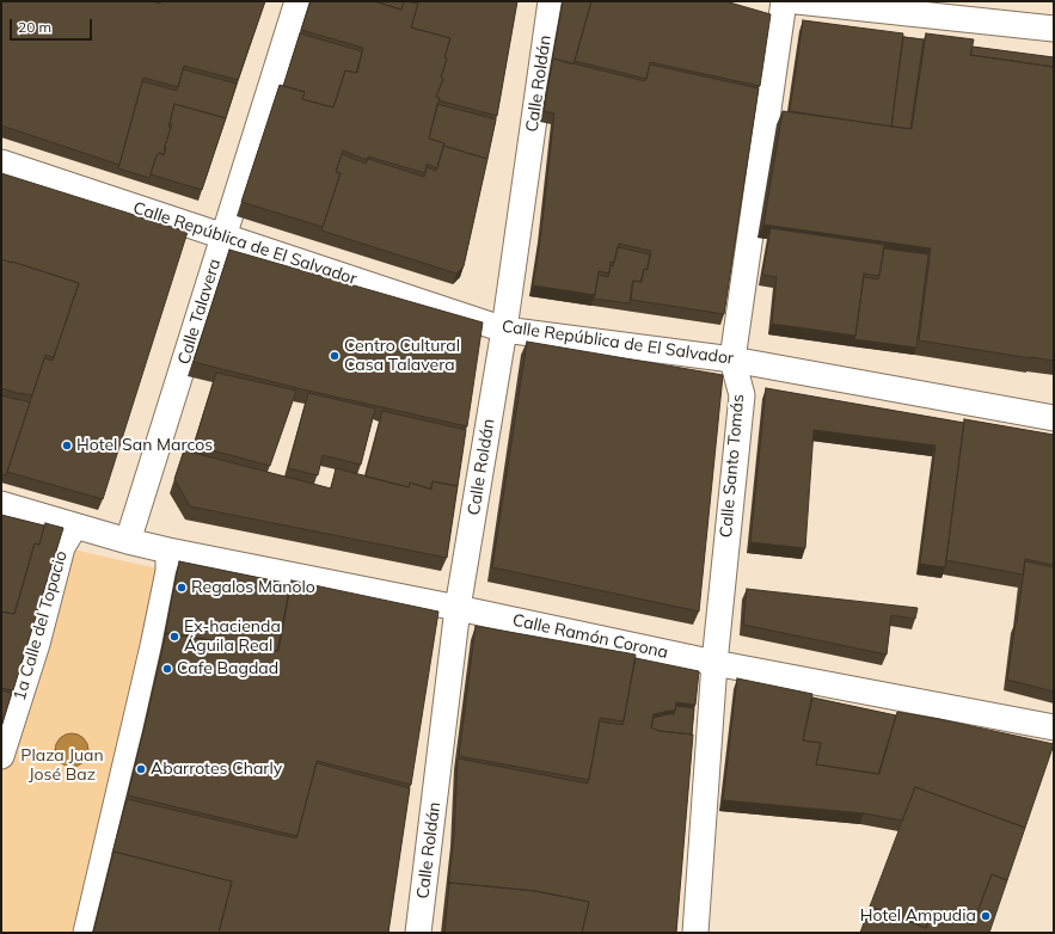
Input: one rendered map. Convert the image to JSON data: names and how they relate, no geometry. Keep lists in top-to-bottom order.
{
  "streets": {
    "street": [
      "Calle Roldán",
      "Calle República de El Salvador",
      "Calle Talavera",
      "Calle Santo Tomás",
      "1a Calle del Topacio",
      "Calle Ramón Corona"
    ]
  },
  "crossings": [
    ["Calle Roldán", "Calle República de El Salvador"],
    ["Calle Roldán", "Calle Ramón Corona"],
    ["Calle República de El Salvador", "Calle Talavera"],
    ["Calle República de El Salvador", "Calle Santo Tomás"],
    ["Calle Talavera", "Calle Ramón Corona"],
    ["Calle Santo Tomás", "Calle Ramón Corona"],
    ["1a Calle del Topacio", "Calle Ramón Corona"]
  ],
  "parks": ["Plaza Juan José Baz"],
  "places": [
    "Centro Cultural Casa Talavera",
    "Hotel San Marcos",
    "Regalos Manolo",
    "Ex-hacienda Águila Real",
    "Cafe Bagdad",
    "Abarrotes Charly",
    "Hotel Ampudia"
  ],
  "scale_bar": "20 m"
}
